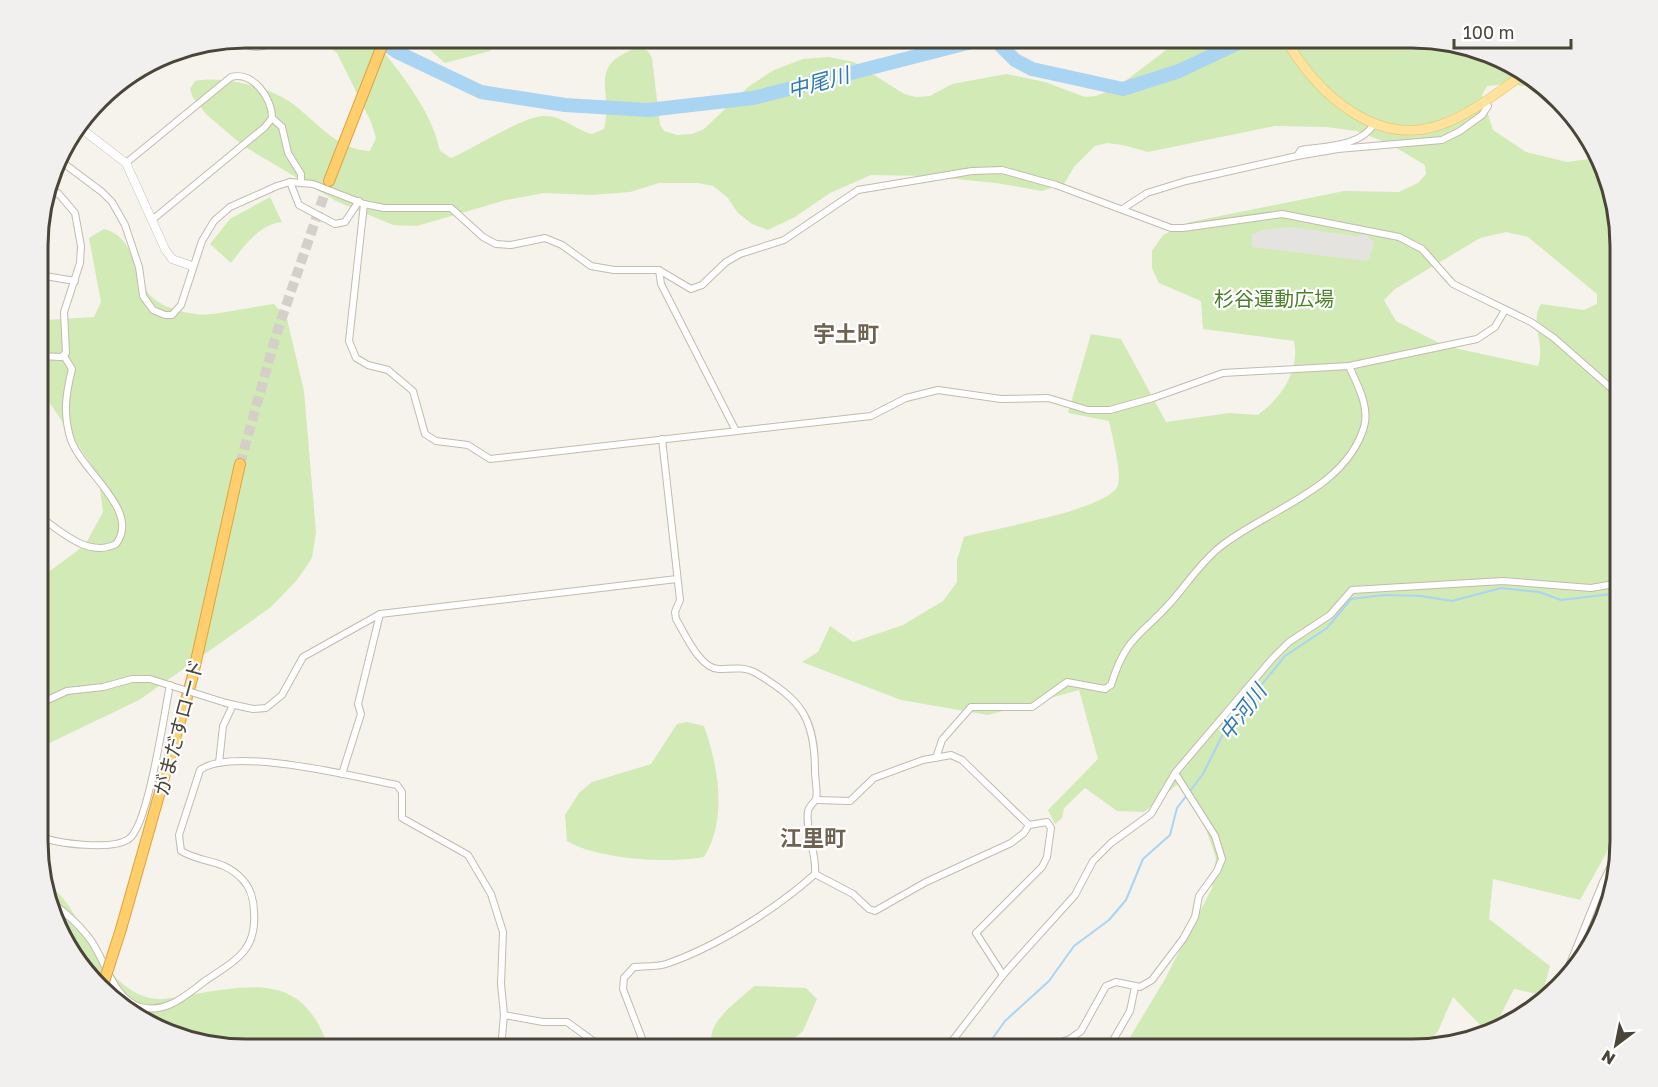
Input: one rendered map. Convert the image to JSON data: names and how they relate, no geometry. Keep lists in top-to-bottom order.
{
  "streets": {
    "highway": ["がまだすロード"]
  },
  "districts": ["宇土町", "江里町"],
  "water": ["中尾川", "中河川"],
  "parks": ["杉谷運動広場"],
  "scale_bar": "100 m",
  "north": "bottom left"
}
